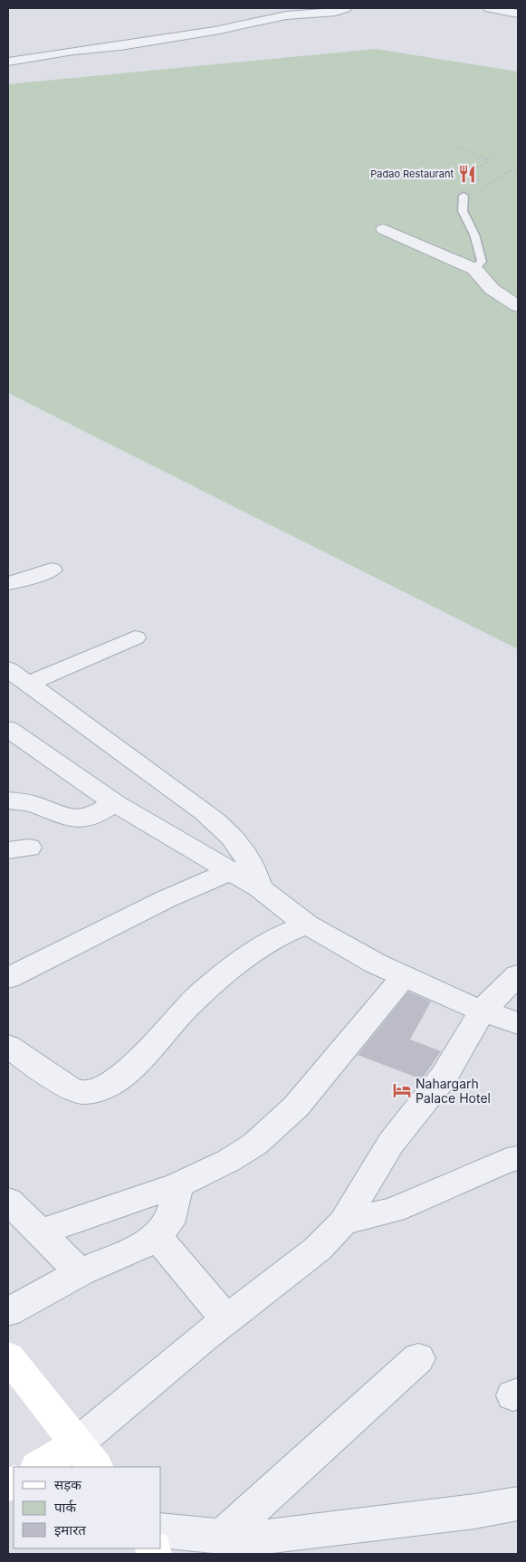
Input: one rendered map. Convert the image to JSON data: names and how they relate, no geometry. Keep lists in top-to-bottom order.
{
  "places": {
    "restaurant": ["Padao Restaurant"],
    "hotel": ["Nahargarh Palace Hotel"]
  },
  "legend": ["सड़क", "पार्क", "इमारत"]
}
